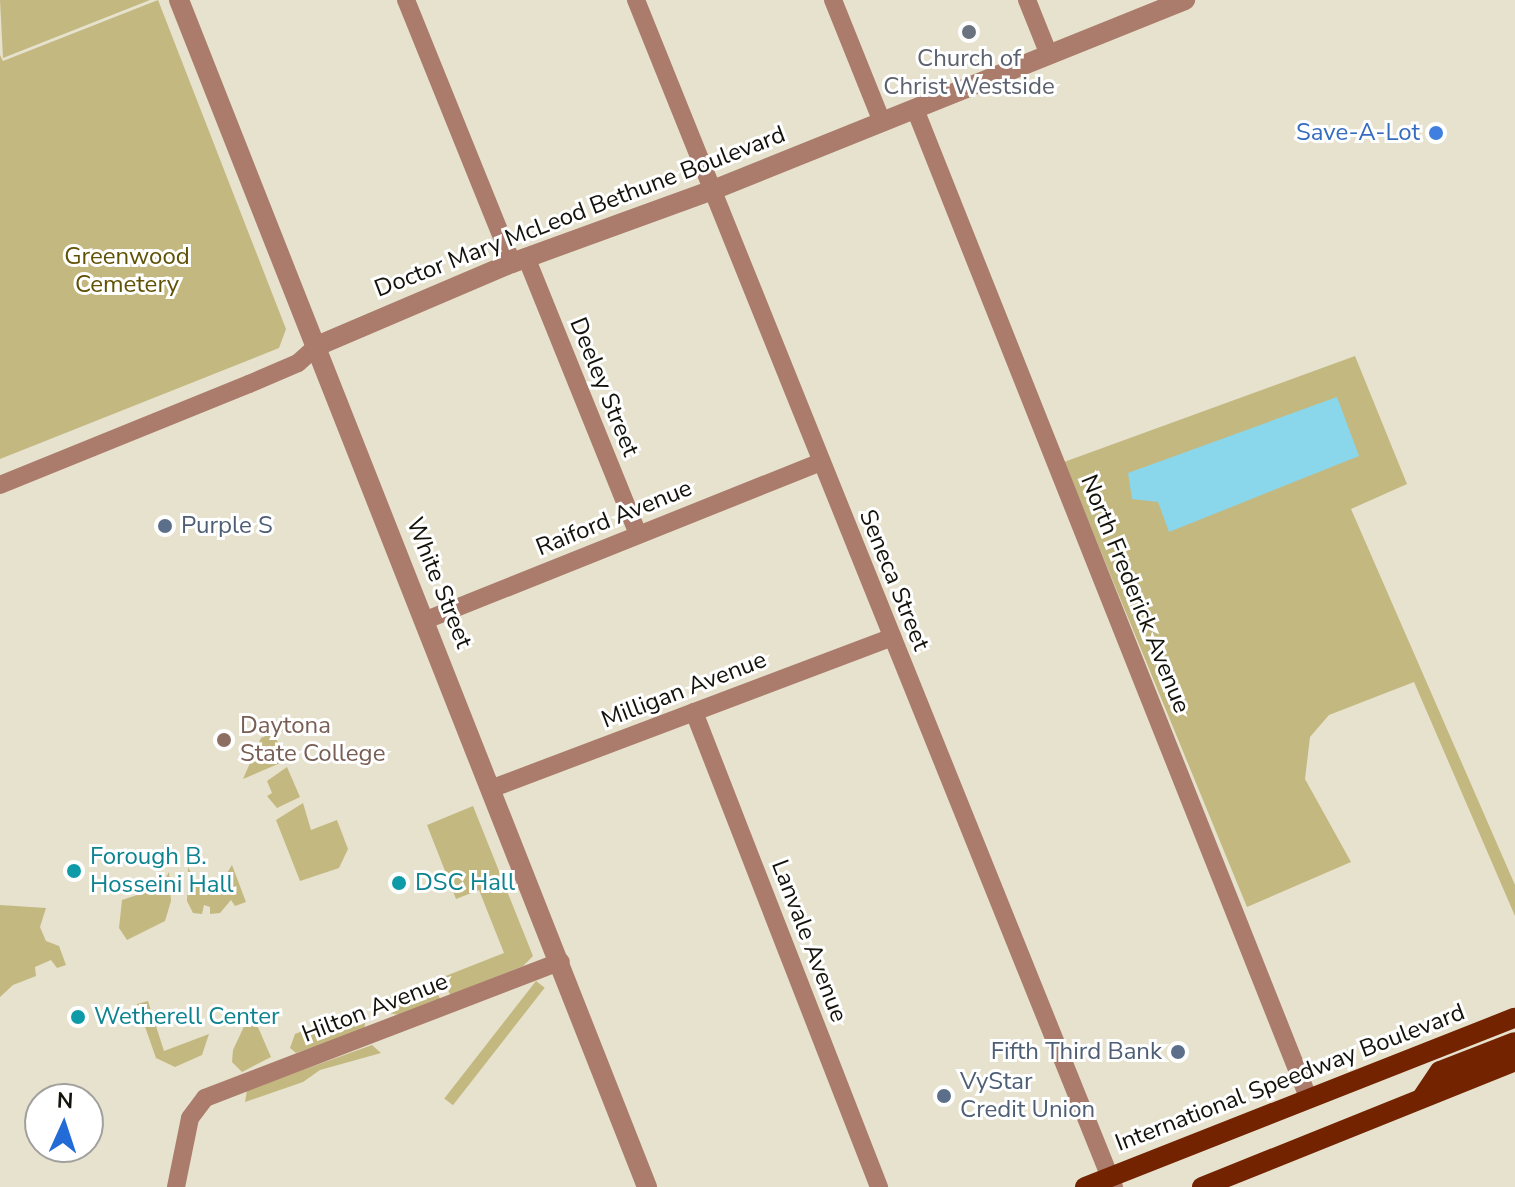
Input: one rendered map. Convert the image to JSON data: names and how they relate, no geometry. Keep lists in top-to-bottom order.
{
  "streets": {
    "main road": ["International Speedway Boulevard"],
    "street": [
      "Doctor Mary McLeod Bethune Boulevard",
      "Deeley Street",
      "Raiford Avenue",
      "Seneca Street",
      "White Street",
      "North Frederick Avenue",
      "Milligan Avenue",
      "Lanvale Avenue",
      "Hilton Avenue"
    ]
  },
  "crossings": [
    ["Doctor Mary McLeod Bethune Boulevard", "Deeley Street"],
    ["Doctor Mary McLeod Bethune Boulevard", "Seneca Street"],
    ["Doctor Mary McLeod Bethune Boulevard", "White Street"],
    ["Doctor Mary McLeod Bethune Boulevard", "North Frederick Avenue"],
    ["Deeley Street", "Raiford Avenue"],
    ["Raiford Avenue", "Seneca Street"],
    ["Raiford Avenue", "White Street"],
    ["Seneca Street", "Milligan Avenue"],
    ["Seneca Street", "International Speedway Boulevard"],
    ["White Street", "Milligan Avenue"],
    ["White Street", "Hilton Avenue"],
    ["North Frederick Avenue", "International Speedway Boulevard"],
    ["Milligan Avenue", "Lanvale Avenue"]
  ],
  "parks": ["Greenwood Cemetery"],
  "places": [
    "Church of Christ Westside",
    "Save-A-Lot",
    "Purple S",
    "Daytona State College",
    "Forough B. Hosseini Hall",
    "DSC Hall",
    "Wetherell Center",
    "Fifth Third Bank",
    "VyStar Credit Union"
  ],
  "north": "top"
}
